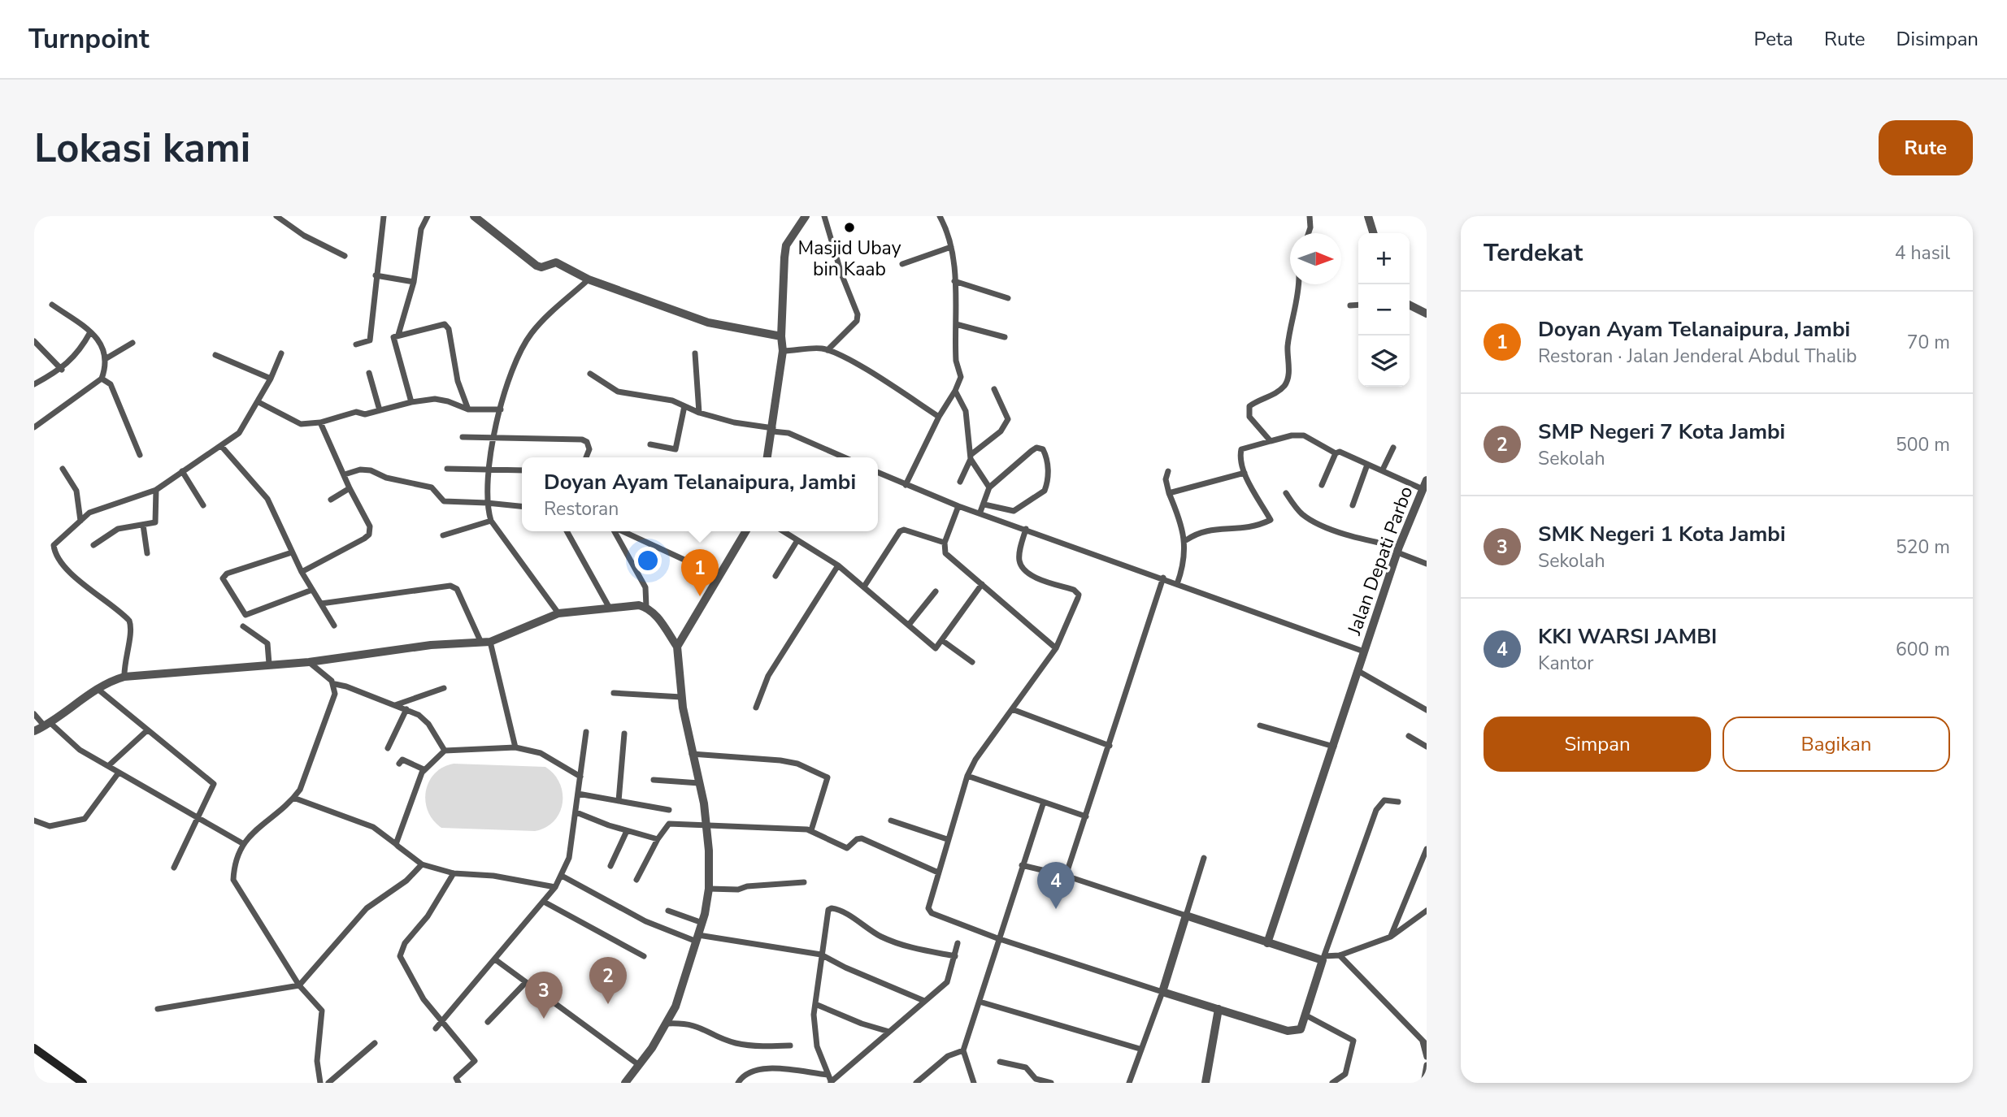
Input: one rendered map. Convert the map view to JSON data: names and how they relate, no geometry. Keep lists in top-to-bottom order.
{
  "streets": {
    "street": ["Jalan Depati Parbo"]
  },
  "places": ["Masjid Ubay bin Kaab"],
  "north": "right",
  "page": {
    "header": "Turnpoint",
    "nav": ["Peta", "Rute", "Disimpan"],
    "buttons": [
      "Rute",
      ["Simpan", "Bagikan"]
    ],
    "title": "Lokasi kami",
    "heading": ["Terdekat", "4 hasil"],
    "map_buttons": ["+", "−"],
    "list": [
      {
        "mark": "1",
        "name": "Doyan Ayam Telanaipura, Jambi",
        "note": "Restoran · Jalan Jenderal Abdul Thalib",
        "value": "70 m"
      },
      {
        "mark": "2",
        "name": "SMP Negeri 7 Kota Jambi",
        "note": "Sekolah",
        "value": "500 m"
      },
      {
        "mark": "3",
        "name": "SMK Negeri 1 Kota Jambi",
        "note": "Sekolah",
        "value": "520 m"
      },
      {
        "mark": "4",
        "name": "KKI WARSI JAMBI",
        "note": "Kantor",
        "value": "600 m"
      }
    ],
    "popup": ["Doyan Ayam Telanaipura, Jambi", "Restoran"],
    "pins": [
      "1",
      "4",
      "2",
      "3"
    ]
  }
}
